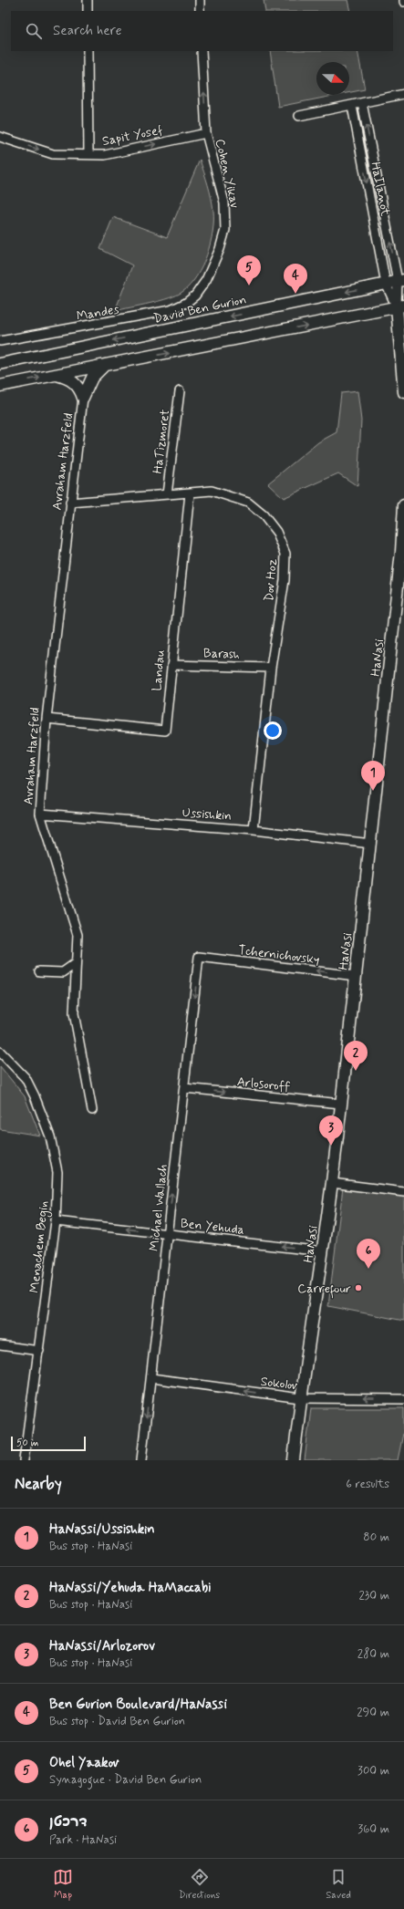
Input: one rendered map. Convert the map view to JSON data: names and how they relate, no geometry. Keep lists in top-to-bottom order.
{
  "streets": {
    "street": [
      "Sapit Yosef",
      "Cohen Yikav",
      "HaIlanot",
      "David Ben Gurion",
      "Mandes",
      "HaTizmoret",
      "Avraham Harzfeld",
      "Dov Hoz",
      "Barash",
      "HaNasi",
      "Landau",
      "Ussishkin",
      "Tchernichovsky",
      "Arlosoroff",
      "Michael Wallach",
      "Ben Yehuda",
      "Menachem Begin",
      "Sokolov"
    ]
  },
  "crossings": [
    ["Sapit Yosef", "Cohen Yikav"],
    ["Cohen Yikav", "Mandes"],
    ["HaIlanot", "David Ben Gurion"],
    ["HaTizmoret", "Dov Hoz"],
    ["Avraham Harzfeld", "Dov Hoz"],
    ["Avraham Harzfeld", "Landau"],
    ["Avraham Harzfeld", "Ussishkin"],
    ["Dov Hoz", "Barash"],
    ["Dov Hoz", "Landau"],
    ["Dov Hoz", "Ussishkin"],
    ["Barash", "Landau"],
    ["HaNasi", "Ussishkin"],
    ["HaNasi", "Tchernichovsky"],
    ["HaNasi", "Arlosoroff"],
    ["HaNasi", "Ben Yehuda"],
    ["HaNasi", "Sokolov"],
    ["Tchernichovsky", "Michael Wallach"],
    ["Arlosoroff", "Michael Wallach"],
    ["Michael Wallach", "Ben Yehuda"],
    ["Michael Wallach", "Sokolov"],
    ["Ben Yehuda", "Menachem Begin"]
  ],
  "one_way": [
    "Sapit Yosef",
    "Tchernichovsky",
    "Arlosoroff",
    "Ben Yehuda",
    "Sokolov"
  ],
  "places": ["Carrefour"],
  "scale_bar": "50 m",
  "north": "right",
  "page": {
    "search": "Search here",
    "pins": [
      "5",
      "4",
      "1",
      "2",
      "3",
      "6"
    ],
    "scale": "50 m",
    "heading": ["Nearby", "6 results"],
    "list": [
      {
        "mark": "1",
        "name": "HaNassi/Ussishkin",
        "note": "Bus stop · HaNasi",
        "value": "80 m"
      },
      {
        "mark": "2",
        "name": "HaNassi/Yehuda HaMaccabi",
        "note": "Bus stop · HaNasi",
        "value": "230 m"
      },
      {
        "mark": "3",
        "name": "HaNassi/Arlozorov",
        "note": "Bus stop · HaNasi",
        "value": "280 m"
      },
      {
        "mark": "4",
        "name": "Ben Gurion Boulevard/HaNassi",
        "note": "Bus stop · David Ben Gurion",
        "value": "290 m"
      },
      {
        "mark": "5",
        "name": "Ohel Yaakov",
        "note": "Synagogue · David Ben Gurion",
        "value": "300 m"
      },
      {
        "mark": "6",
        "name": "דרכטן",
        "note": "Park · HaNasi",
        "value": "360 m"
      }
    ],
    "nav": ["Map", "Directions", "Saved"]
  }
}
